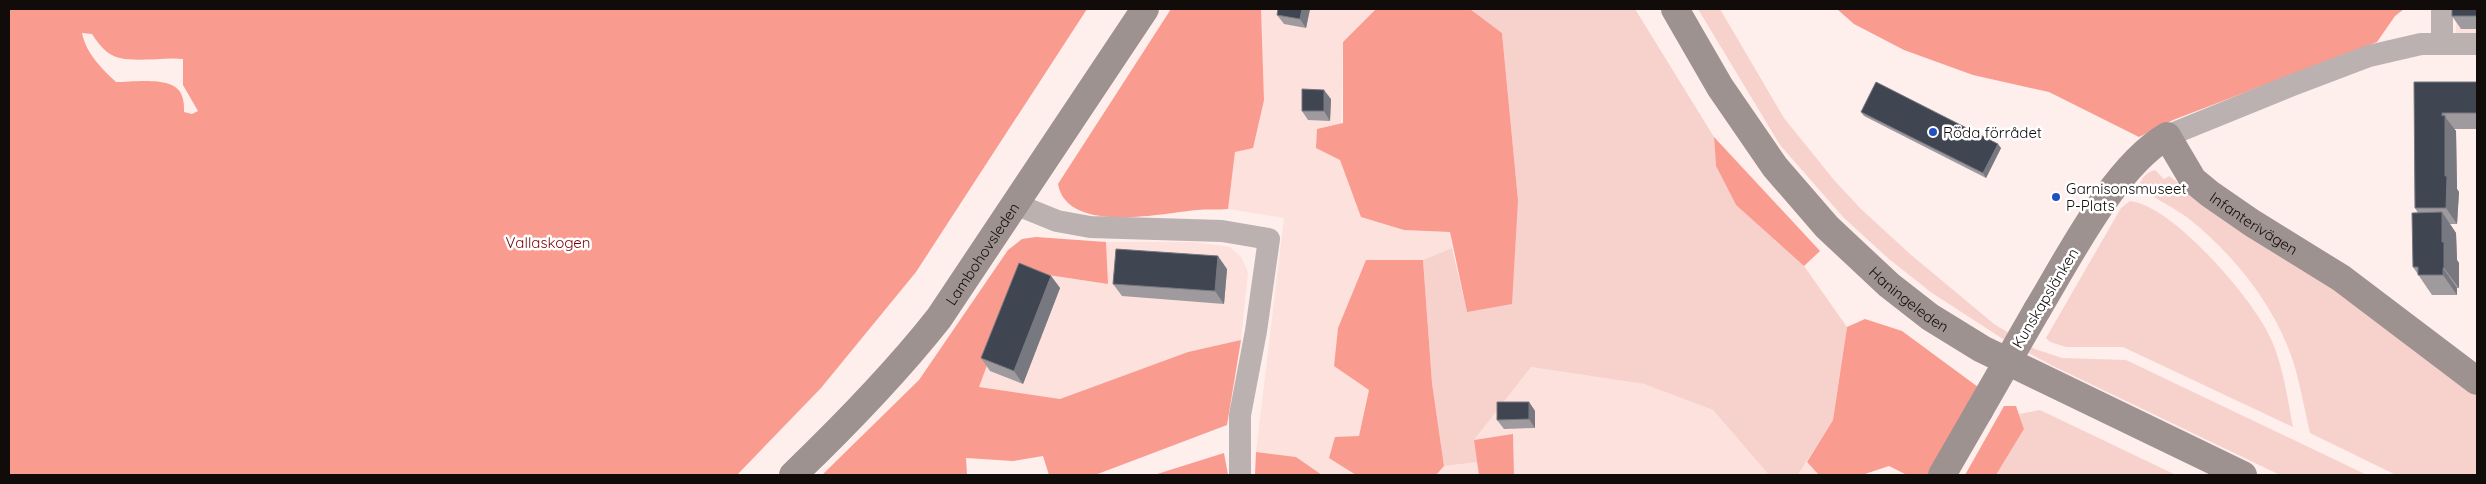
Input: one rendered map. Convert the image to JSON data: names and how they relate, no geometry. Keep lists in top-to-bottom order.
{
  "streets": {
    "main road": [
      "Infanterivägen",
      "Lambohovsleden",
      "Kunskapslänken",
      "Haningeleden"
    ]
  },
  "crossings": [
    ["Infanterivägen", "Kunskapslänken"]
  ],
  "parks": ["Vallaskogen"],
  "places": ["Röda förrådet", "Garnisonsmuseet P-Plats"]
}
